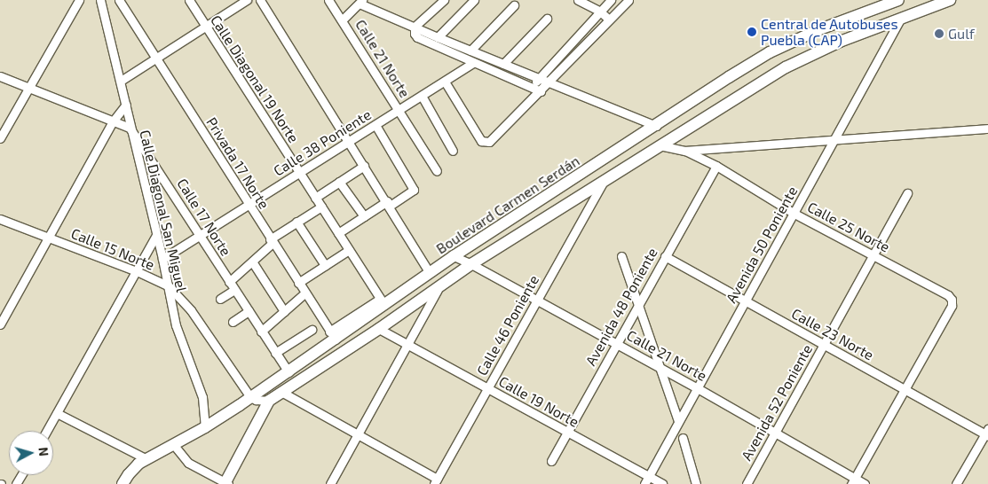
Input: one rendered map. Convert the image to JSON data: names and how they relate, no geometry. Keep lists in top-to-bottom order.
{
  "streets": {
    "main road": ["Boulevard Carmen Serdán"],
    "street": [
      "Calle 21 Norte",
      "Calle Diagonal 19 Norte",
      "Calle 38 Poniente",
      "Privada 17 Norte",
      "Calle Diagonal San Miguel",
      "Calle 17 Norte",
      "Calle 25 Norte",
      "Avenida 50 Poniente",
      "Calle 15 Norte",
      "Avenida 48 Poniente",
      "Calle 46 Poniente",
      "Calle 23 Norte",
      "Calle 19 Norte",
      "Avenida 52 Poniente"
    ]
  },
  "crossings": [
    ["Calle 21 Norte", "Calle 38 Poniente"],
    ["Calle 21 Norte", "Boulevard Carmen Serdán"],
    ["Calle 21 Norte", "Avenida 50 Poniente"],
    ["Calle 21 Norte", "Avenida 48 Poniente"],
    ["Calle 21 Norte", "Calle 46 Poniente"],
    ["Calle 21 Norte", "Avenida 52 Poniente"],
    ["Calle Diagonal 19 Norte", "Calle 38 Poniente"],
    ["Calle Diagonal 19 Norte", "Boulevard Carmen Serdán"],
    ["Calle 38 Poniente", "Privada 17 Norte"],
    ["Calle 38 Poniente", "Calle Diagonal San Miguel"],
    ["Calle 38 Poniente", "Calle 17 Norte"],
    ["Privada 17 Norte", "Boulevard Carmen Serdán"],
    ["Boulevard Carmen Serdán", "Calle Diagonal San Miguel"],
    ["Boulevard Carmen Serdán", "Calle 17 Norte"],
    ["Boulevard Carmen Serdán", "Calle 25 Norte"],
    ["Boulevard Carmen Serdán", "Avenida 50 Poniente"],
    ["Boulevard Carmen Serdán", "Calle 15 Norte"],
    ["Boulevard Carmen Serdán", "Calle 46 Poniente"],
    ["Boulevard Carmen Serdán", "Calle 19 Norte"],
    ["Calle Diagonal San Miguel", "Calle 17 Norte"],
    ["Calle Diagonal San Miguel", "Calle 15 Norte"],
    ["Calle 25 Norte", "Avenida 50 Poniente"],
    ["Calle 25 Norte", "Avenida 48 Poniente"],
    ["Calle 25 Norte", "Calle 23 Norte"],
    ["Calle 25 Norte", "Avenida 52 Poniente"],
    ["Avenida 50 Poniente", "Calle 23 Norte"],
    ["Avenida 50 Poniente", "Calle 19 Norte"],
    ["Avenida 48 Poniente", "Calle 23 Norte"],
    ["Avenida 48 Poniente", "Calle 19 Norte"],
    ["Calle 46 Poniente", "Calle 19 Norte"],
    ["Calle 23 Norte", "Avenida 52 Poniente"]
  ],
  "places": ["Central de Autobuses Puebla (CAP)", "Gulf"],
  "north": "right"
}
